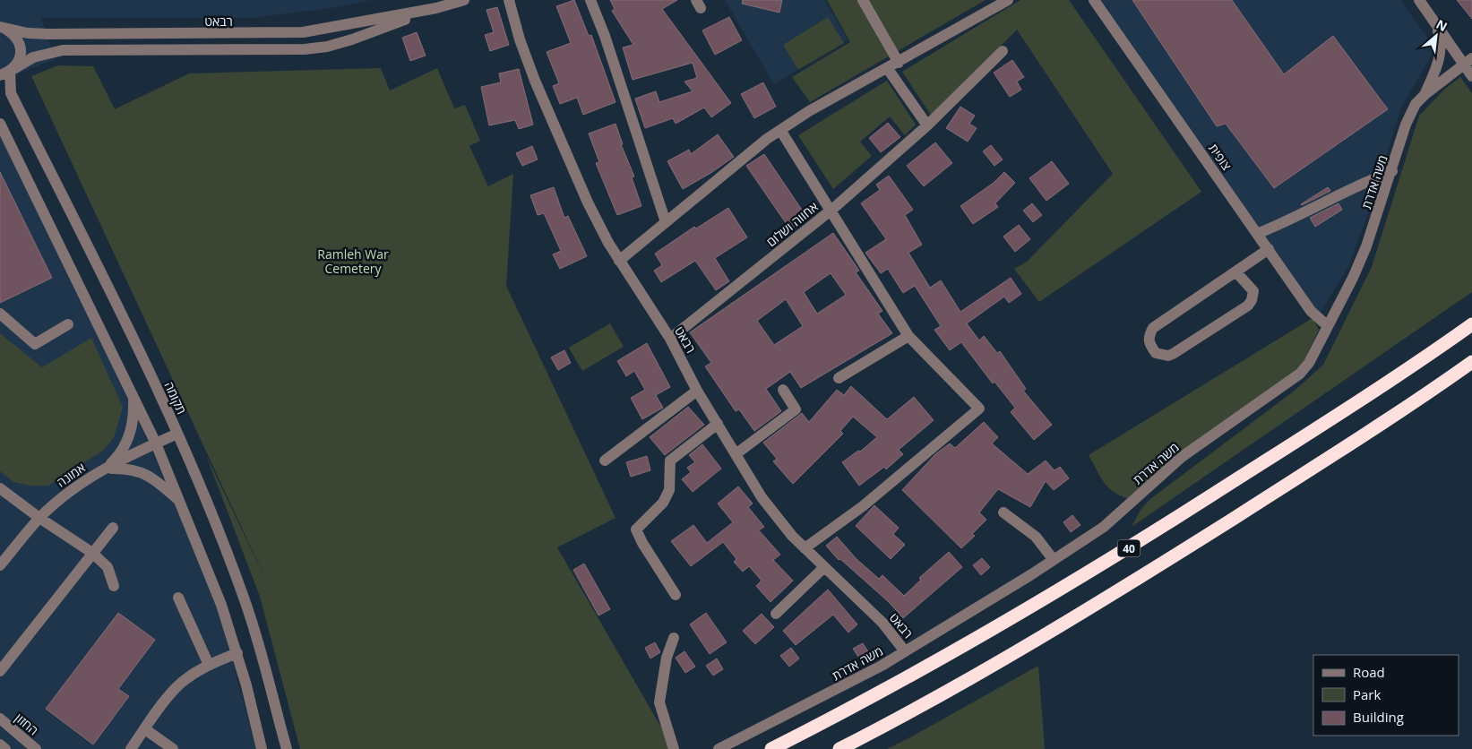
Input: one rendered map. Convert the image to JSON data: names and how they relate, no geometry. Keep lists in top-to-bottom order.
{
  "streets": {
    "highway": ["40"],
    "street": [
      "רבאט",
      "צופית",
      "משה אדרת",
      "אחווה ושלום",
      "תקומה",
      "אמונה",
      "החזון"
    ]
  },
  "crossings": [
    ["רבאט", "משה אדרת"],
    ["רבאט", "אחווה ושלום"],
    ["רבאט", "תקומה"],
    ["צופית", "משה אדרת"],
    ["תקומה", "אמונה"]
  ],
  "parks": ["Ramleh War Cemetery"],
  "legend": ["Road", "Park", "Building"],
  "north": "top right"
}
